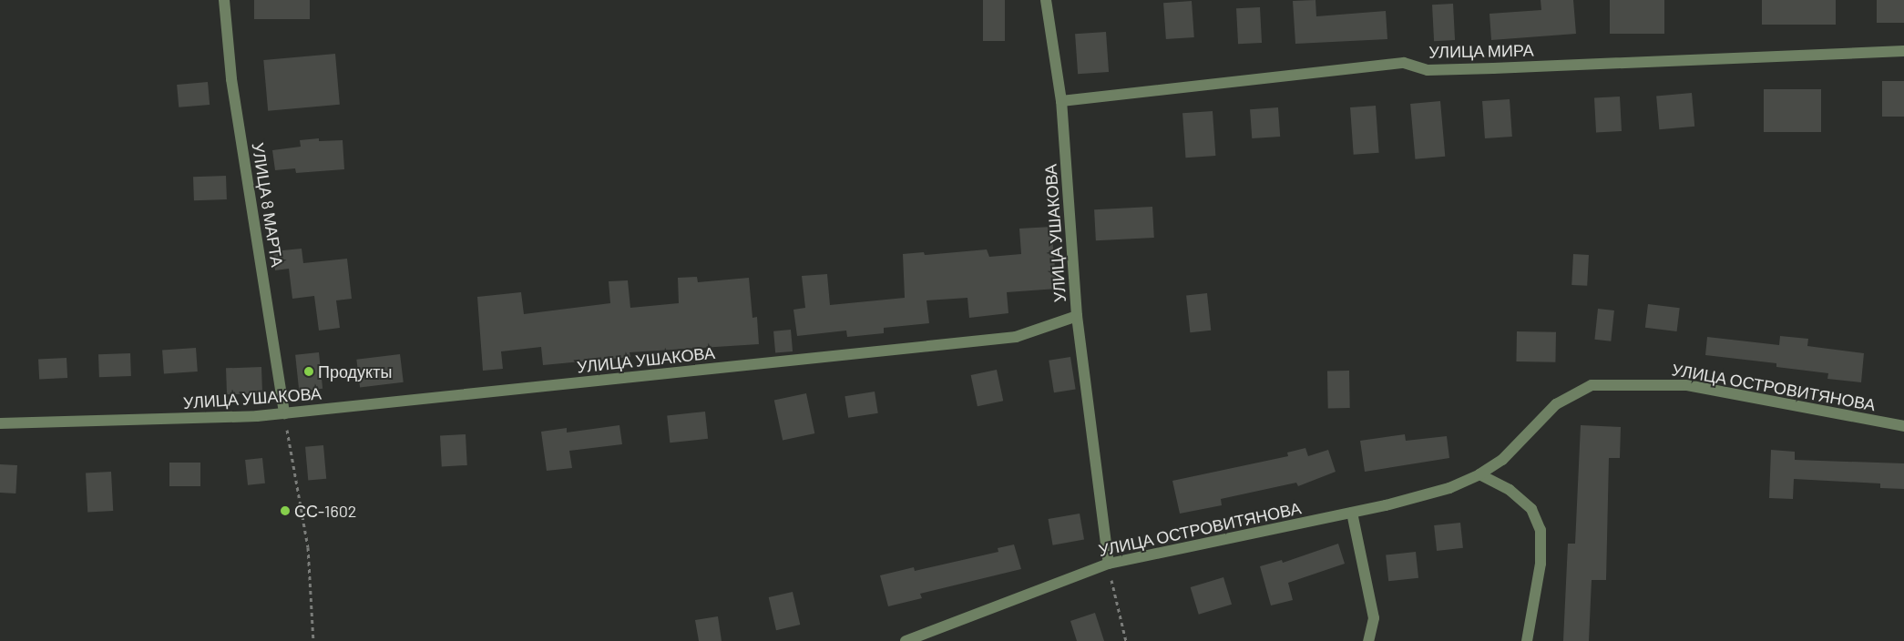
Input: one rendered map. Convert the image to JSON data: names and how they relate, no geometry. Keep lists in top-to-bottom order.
{
  "streets": {
    "street": [
      "УЛИЦА МИРА",
      "УЛИЦА 8 МАРТА",
      "УЛИЦА УШАКОВА",
      "УЛИЦА ОСТРОВИТЯНОВА"
    ]
  },
  "crossings": [
    ["УЛИЦА МИРА", "УЛИЦА УШАКОВА"],
    ["УЛИЦА 8 МАРТА", "УЛИЦА УШАКОВА"]
  ],
  "places": ["Продукты", "СС-1602"]
}
